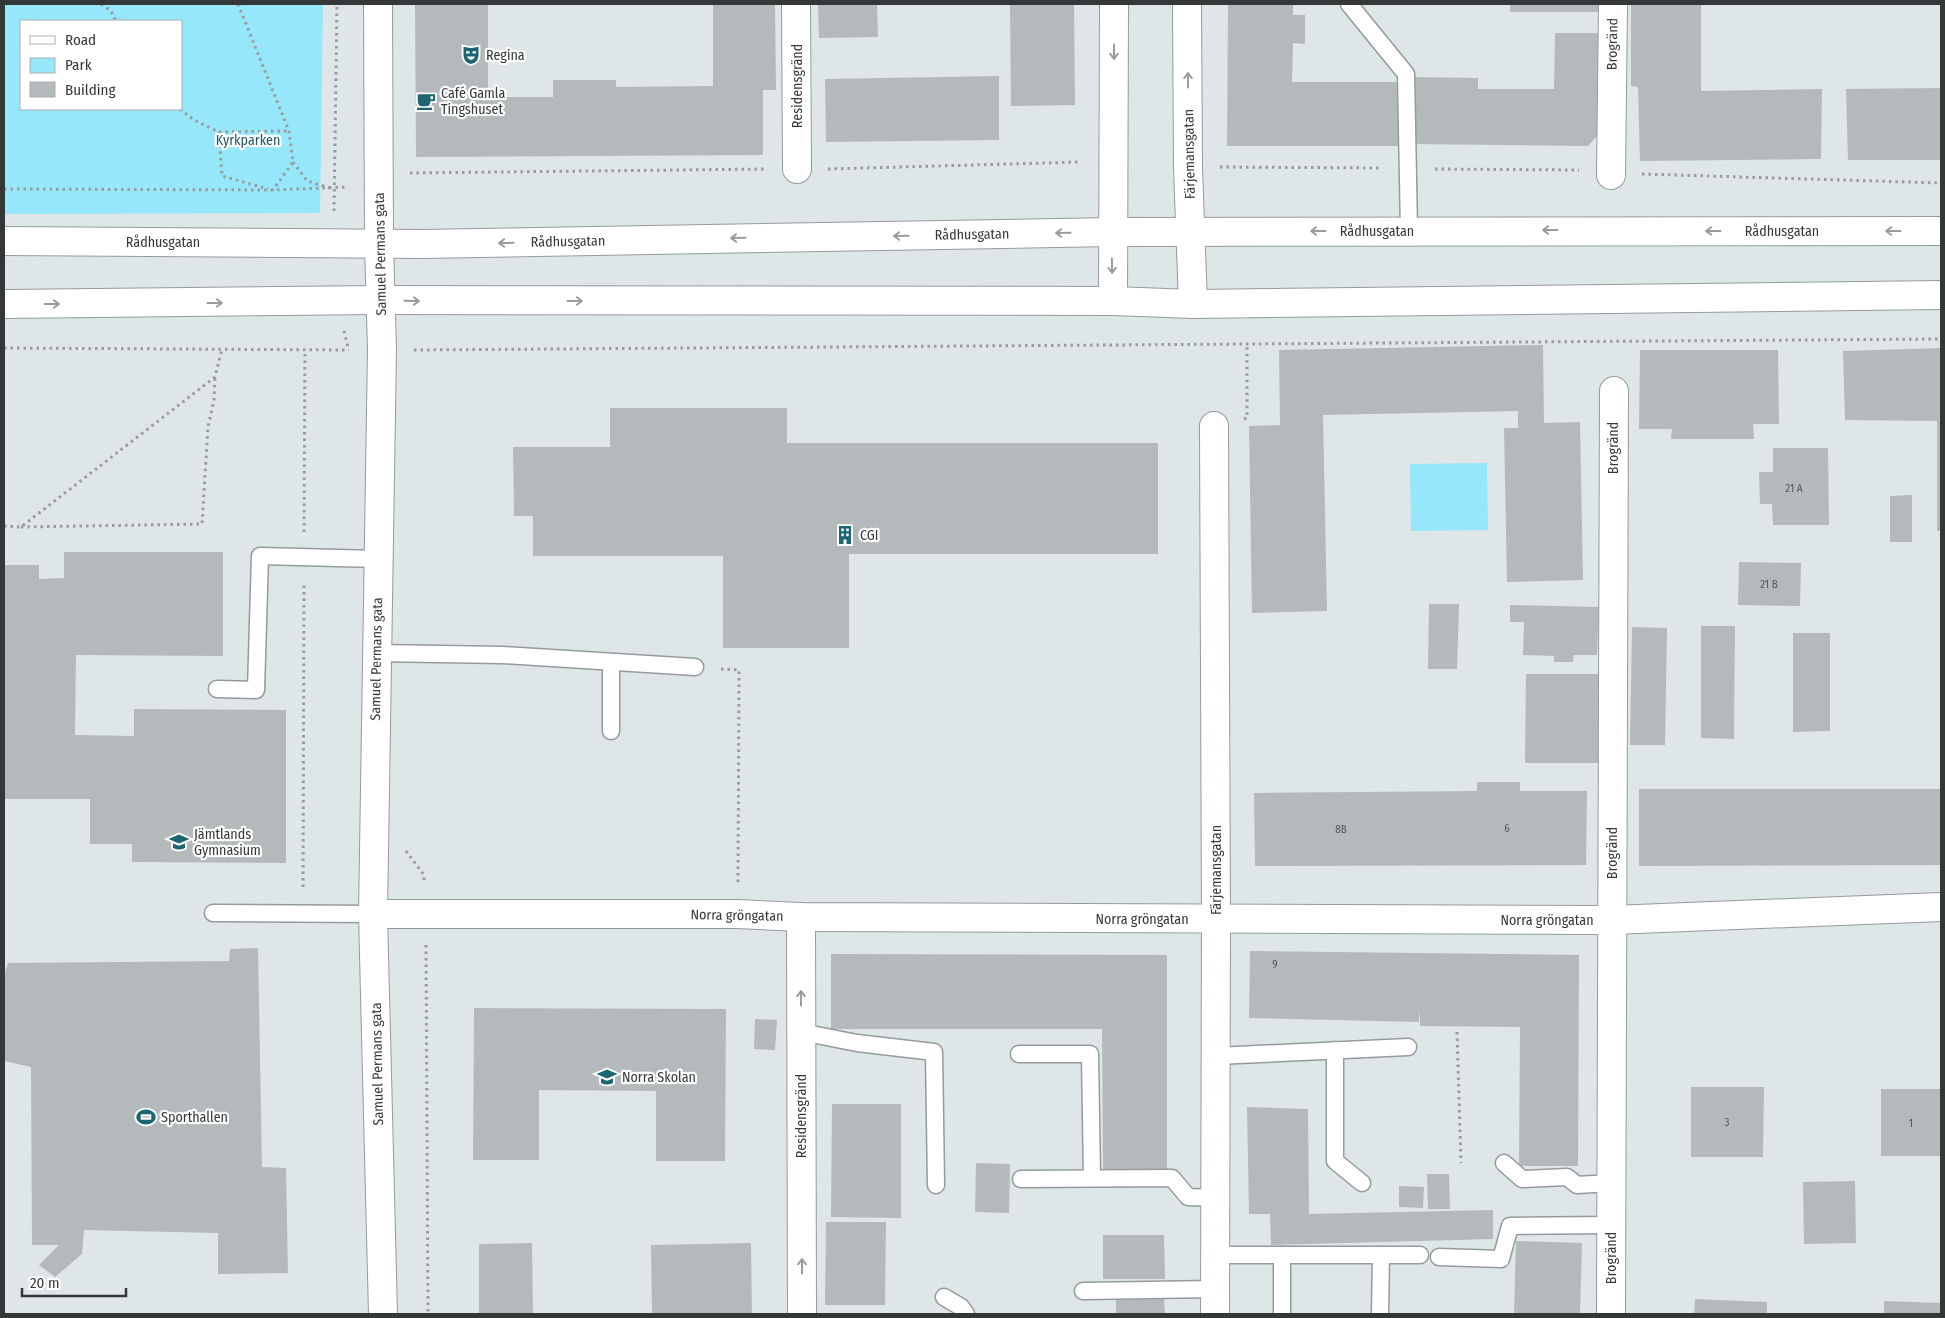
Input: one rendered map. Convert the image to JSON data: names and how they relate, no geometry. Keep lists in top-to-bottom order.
{
  "streets": {
    "street": [
      "Brogränd",
      "Residensgränd",
      "Färjemansgatan",
      "Rådhusgatan",
      "Samuel Permans gata",
      "Norra gröngatan"
    ]
  },
  "crossings": [
    ["Brogränd", "Norra gröngatan"],
    ["Residensgränd", "Norra gröngatan"],
    ["Färjemansgatan", "Rådhusgatan"],
    ["Färjemansgatan", "Norra gröngatan"],
    ["Rådhusgatan", "Samuel Permans gata"],
    ["Samuel Permans gata", "Norra gröngatan"]
  ],
  "one_way": ["Residensgränd"],
  "parks": ["Kyrkparken"],
  "places": {
    "theatre": ["Regina"],
    "cafe": ["Café Gamla Tingshuset"],
    "building": ["CGI"],
    "school or university": ["Jämtlands Gymnasium", "Norra Skolan"],
    "sports": ["Sporthallen"]
  },
  "house_numbers": [
    "21 A",
    "21 B",
    "6",
    "8B",
    "9",
    "3",
    "1"
  ],
  "legend": ["Road", "Park", "Building"],
  "scale_bar": "20 m"
}
